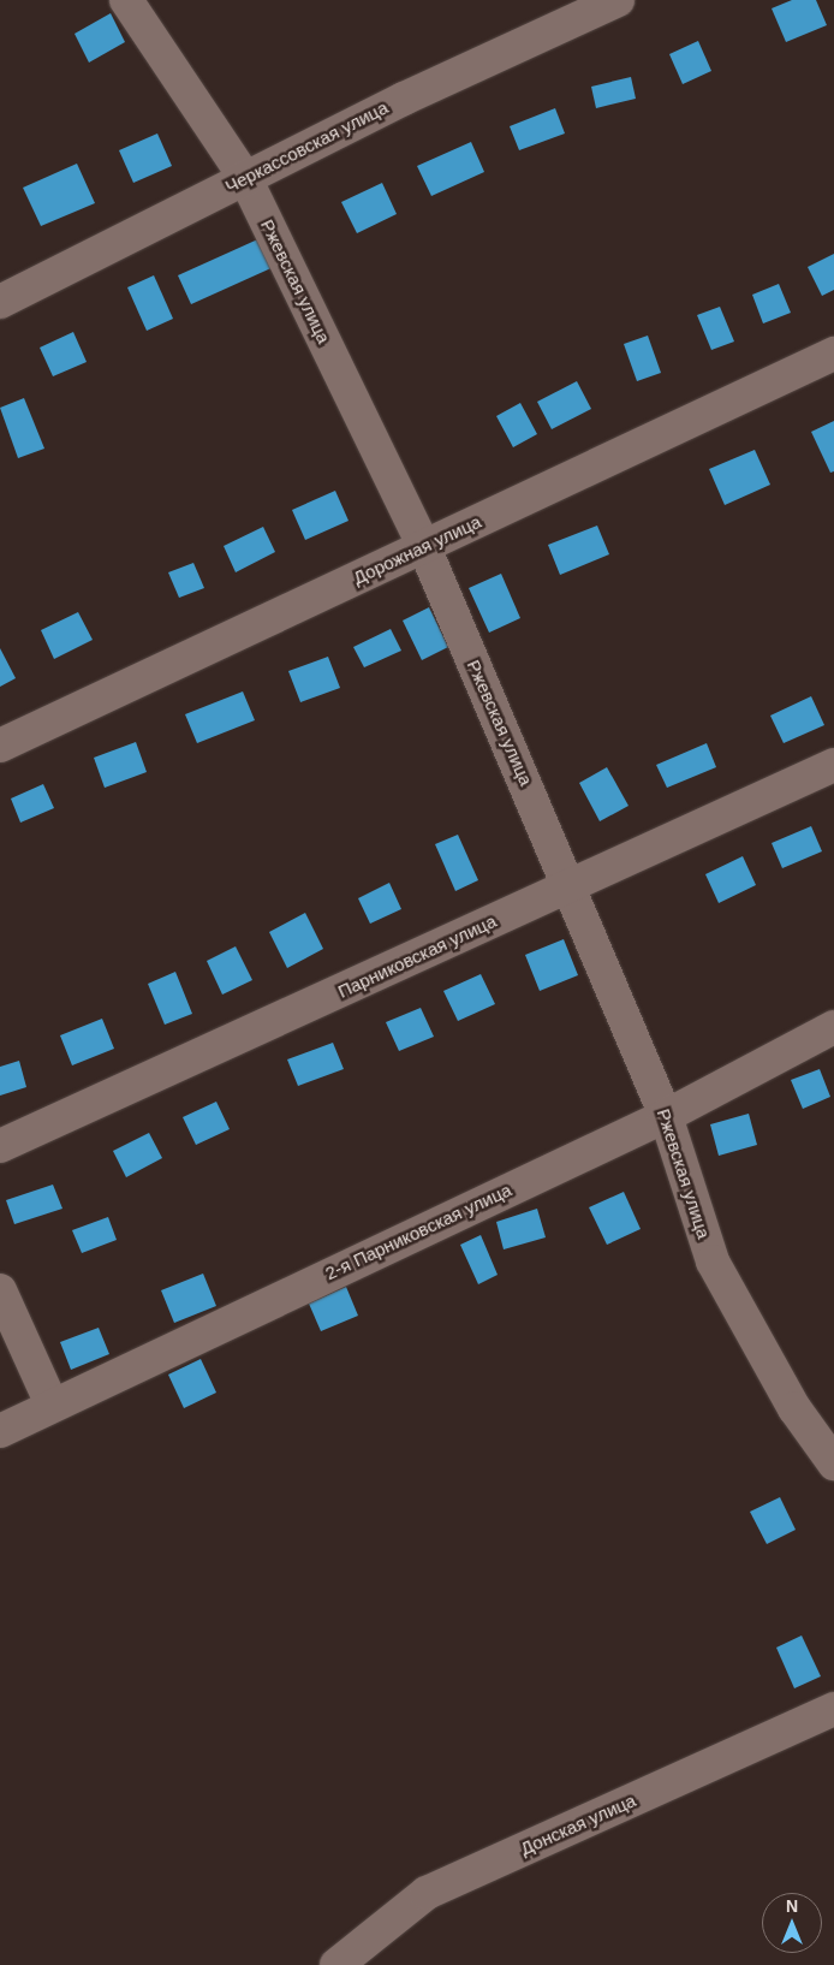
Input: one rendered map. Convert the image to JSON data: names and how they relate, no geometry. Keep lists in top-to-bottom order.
{
  "streets": {
    "street": [
      "Черкассовская улица",
      "Ржевская улица",
      "Дорожная улица",
      "Парниковская улица",
      "2-я Парниковская улица",
      "Донская улица"
    ]
  },
  "crossings": [
    ["Черкассовская улица", "Ржевская улица"],
    ["Ржевская улица", "Дорожная улица"],
    ["Ржевская улица", "Парниковская улица"],
    ["Ржевская улица", "2-я Парниковская улица"]
  ],
  "north": "top"
}
